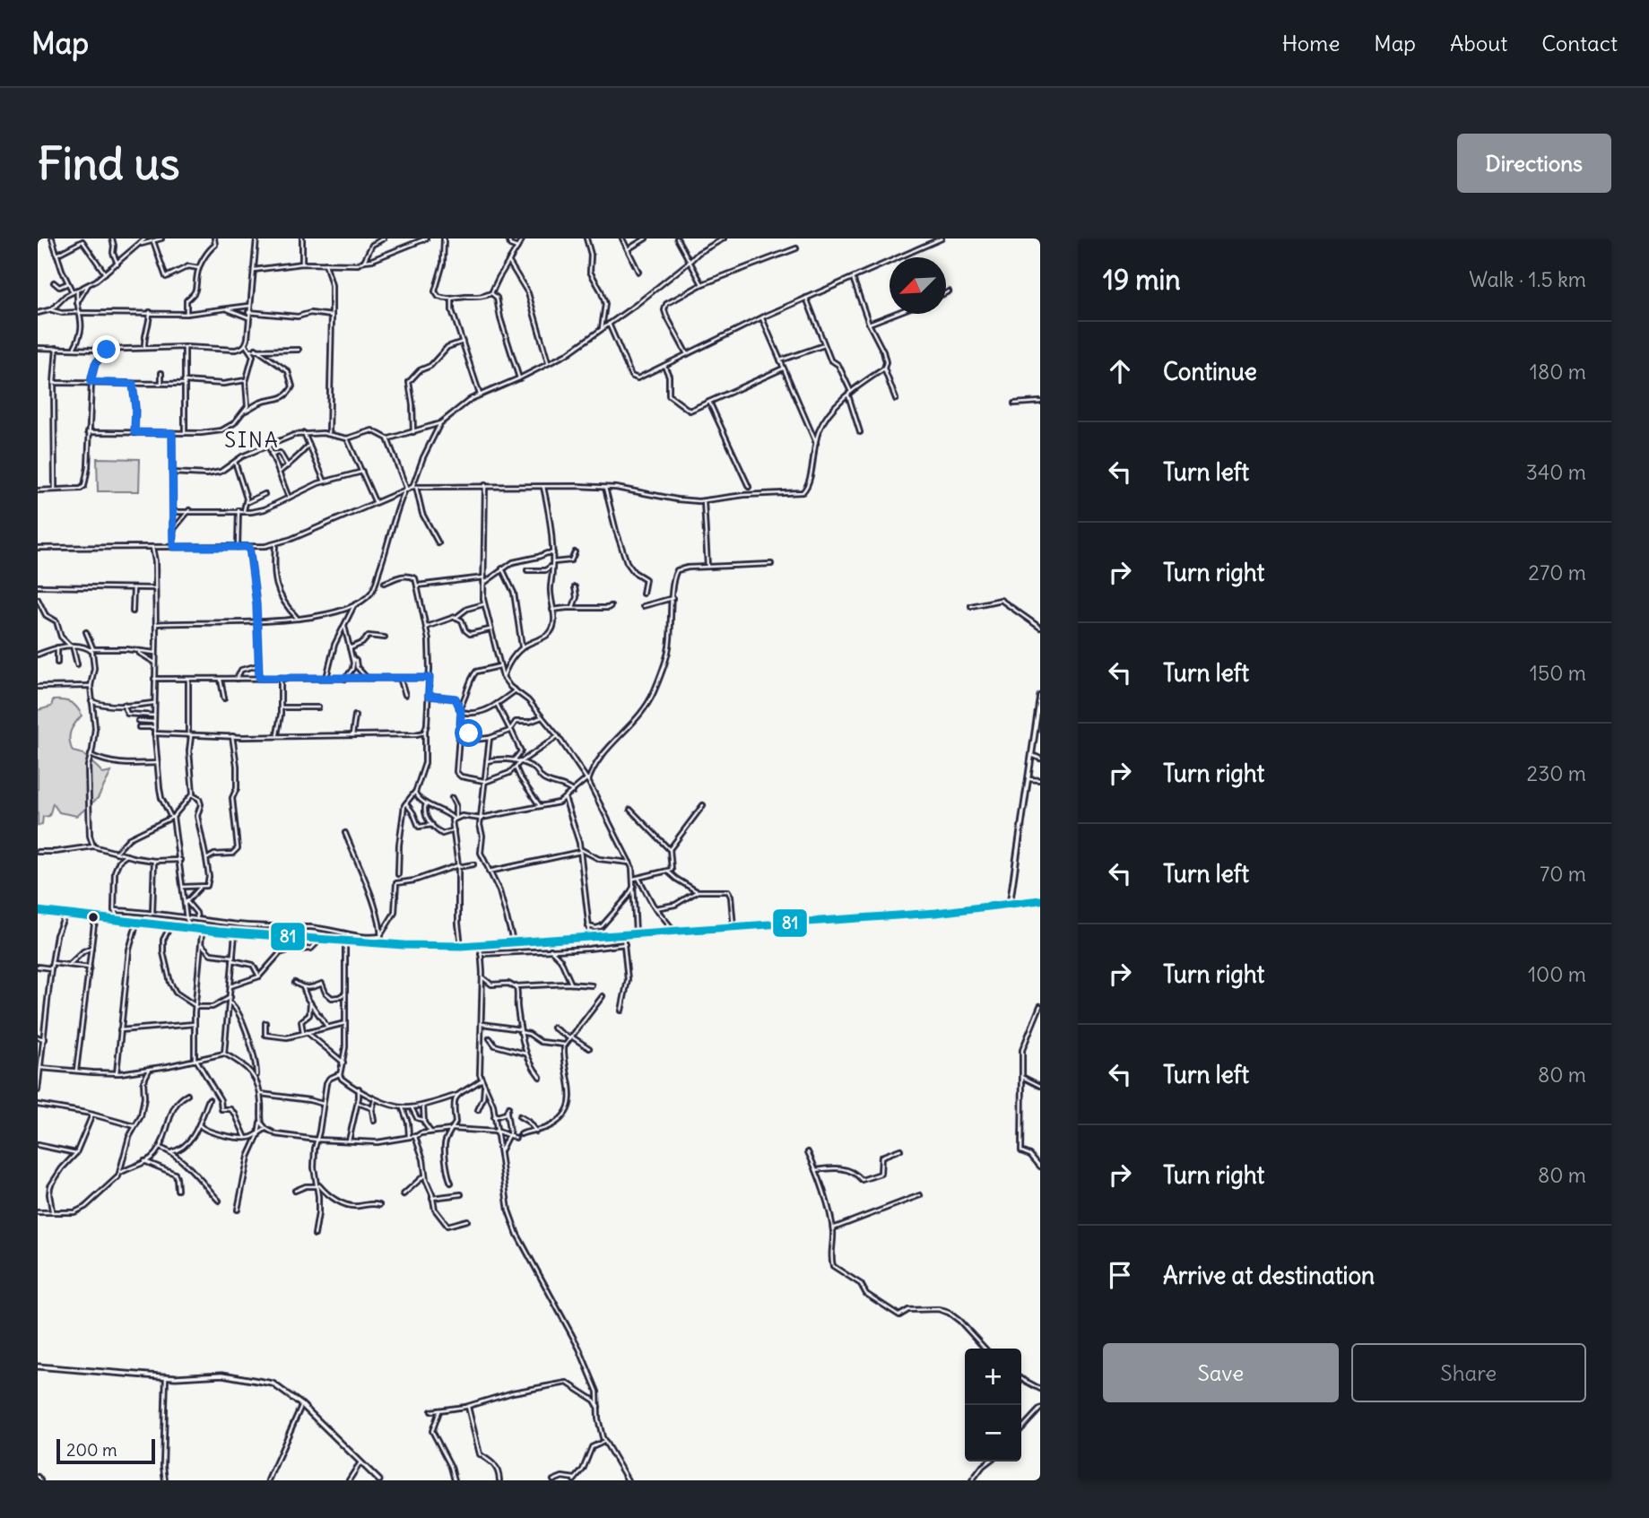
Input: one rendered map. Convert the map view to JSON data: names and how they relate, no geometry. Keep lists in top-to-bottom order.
{
  "districts": ["SINA"],
  "lines": ["transit line 81"],
  "scale_bar": "200 m",
  "north": "bottom left",
  "page": {
    "header": "Map",
    "nav": [
      "Home",
      "Map",
      "About",
      "Contact"
    ],
    "buttons": [
      "Directions",
      ["Save", "Share"]
    ],
    "title": "Find us",
    "heading": ["19 min", "Walk · 1.5 km"],
    "list": [
      ["Continue", "180 m"],
      ["Turn left", "340 m"],
      ["Turn right", "270 m"],
      ["Turn left", "150 m"],
      ["Turn right", "230 m"],
      ["Turn left", "70 m"],
      ["Turn right", "100 m"],
      ["Turn left", "80 m"],
      ["Turn right", "80 m"],
      "Arrive at destination"
    ],
    "map_buttons": ["+", "−"],
    "scale": "200 m"
  }
}
